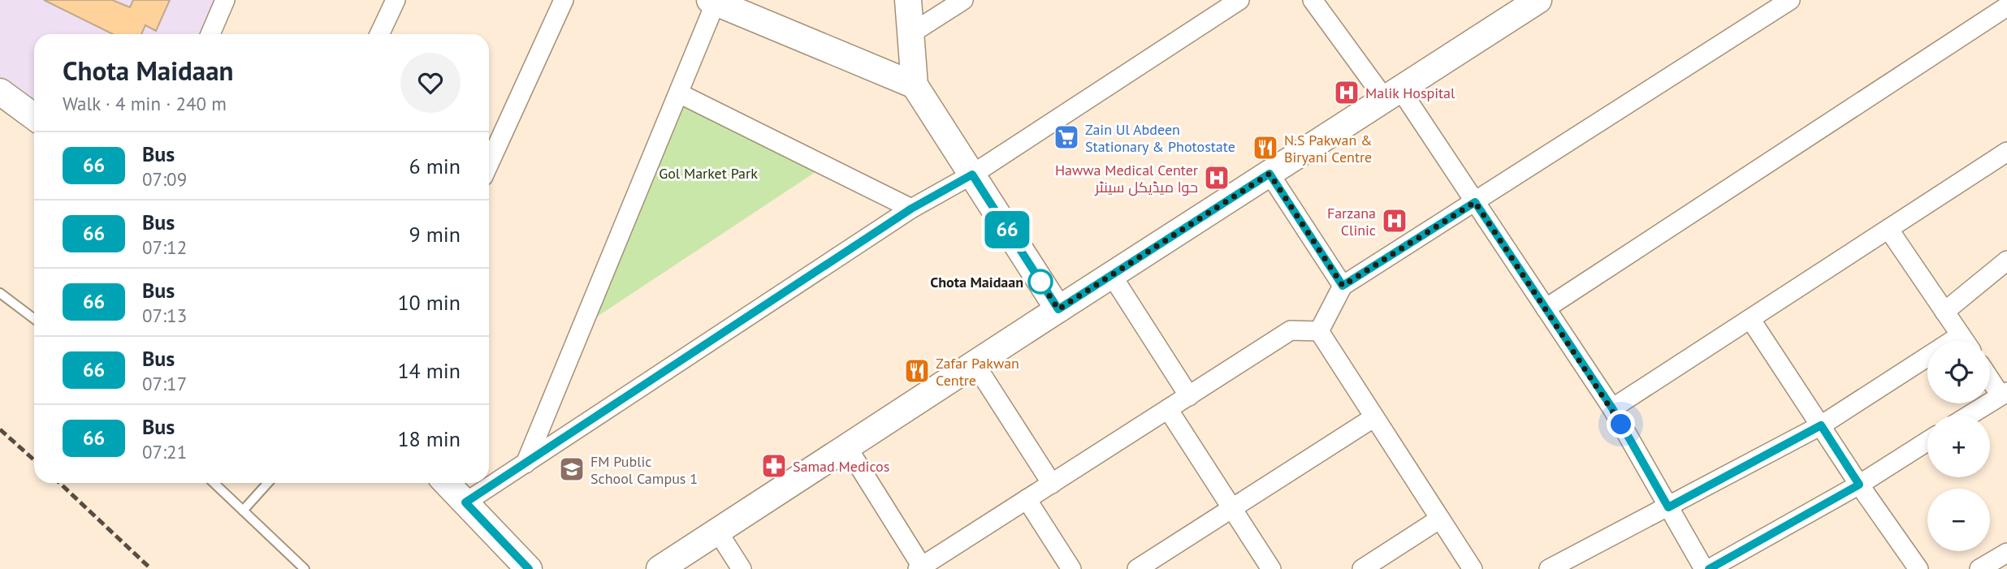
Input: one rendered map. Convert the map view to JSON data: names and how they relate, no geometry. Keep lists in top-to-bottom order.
{
  "parks": ["Gol Market Park"],
  "places": {
    "hospital": ["Malik Hospital", "Hawwa Medical Center حوا میڈیکل سینٹر", "Farzana Clinic"],
    "supermarket": ["Zain Ul Abdeen Stationary & Photostate"],
    "restaurant": ["N.S Pakwan & Biryani Centre", "Zafar Pakwan Centre"],
    "other": ["Chota Maidaan"],
    "pharmacy": ["Samad Medicos"],
    "school or university": ["FM Public School Campus 1"]
  },
  "lines": ["bus line 66"],
  "page": {
    "on_map": "66",
    "heading": ["Chota Maidaan", "Walk · 4 min · 240 m"],
    "list": [
      {
        "mark": "66",
        "name": "Bus",
        "note": "07:09",
        "value": "6 min"
      },
      {
        "mark": "66",
        "name": "Bus",
        "note": "07:12",
        "value": "9 min"
      },
      {
        "mark": "66",
        "name": "Bus",
        "note": "07:13",
        "value": "10 min"
      },
      {
        "mark": "66",
        "name": "Bus",
        "note": "07:17",
        "value": "14 min"
      },
      {
        "mark": "66",
        "name": "Bus",
        "note": "07:21",
        "value": "18 min"
      }
    ],
    "map_buttons": ["+", "−"]
  }
}
